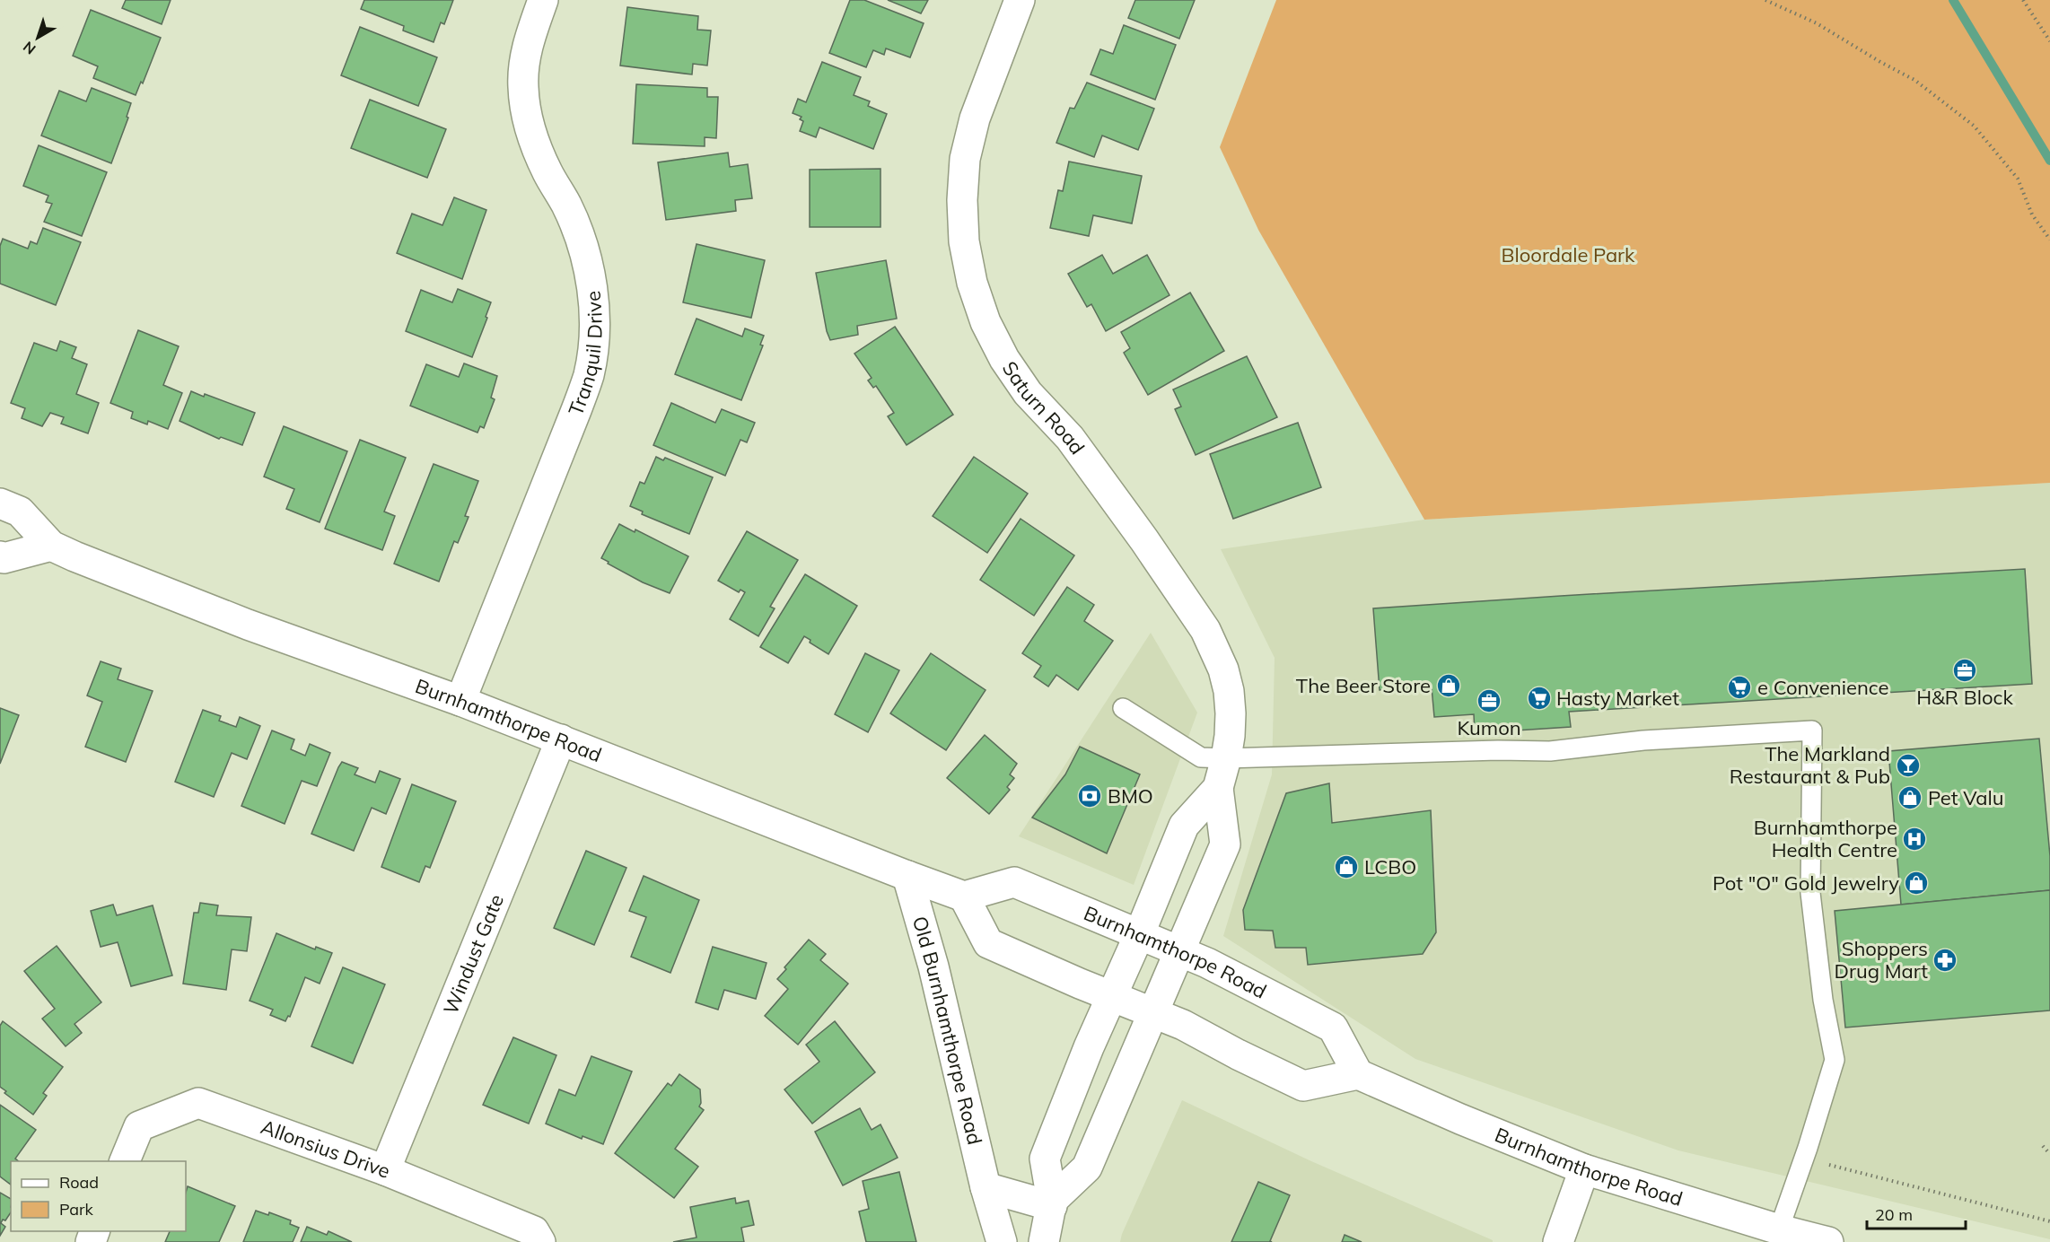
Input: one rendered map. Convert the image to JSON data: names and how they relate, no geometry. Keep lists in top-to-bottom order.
{
  "streets": {
    "street": [
      "Tranquil Drive",
      "Saturn Road",
      "Burnhamthorpe Road",
      "Windust Gate",
      "Old Burnhamthorpe Road",
      "Allonsius Drive"
    ]
  },
  "crossings": [
    ["Tranquil Drive", "Burnhamthorpe Road"],
    ["Saturn Road", "Burnhamthorpe Road"],
    ["Burnhamthorpe Road", "Windust Gate"],
    ["Burnhamthorpe Road", "Old Burnhamthorpe Road"],
    ["Windust Gate", "Allonsius Drive"]
  ],
  "parks": ["Bloordale Park"],
  "places": {
    "office": ["H&R Block", "Kumon"],
    "shop": [
      "The Beer Store",
      "Pet Valu",
      "LCBO",
      "Pot \"O\" Gold Jewelry"
    ],
    "supermarket": ["e Convenience", "Hasty Market"],
    "bar": ["The Markland Restaurant & Pub"],
    "bank": ["BMO"],
    "hospital": ["Burnhamthorpe Health Centre"],
    "pharmacy": ["Shoppers Drug Mart"]
  },
  "legend": ["Road", "Park"],
  "scale_bar": "20 m",
  "north": "bottom left"
}
